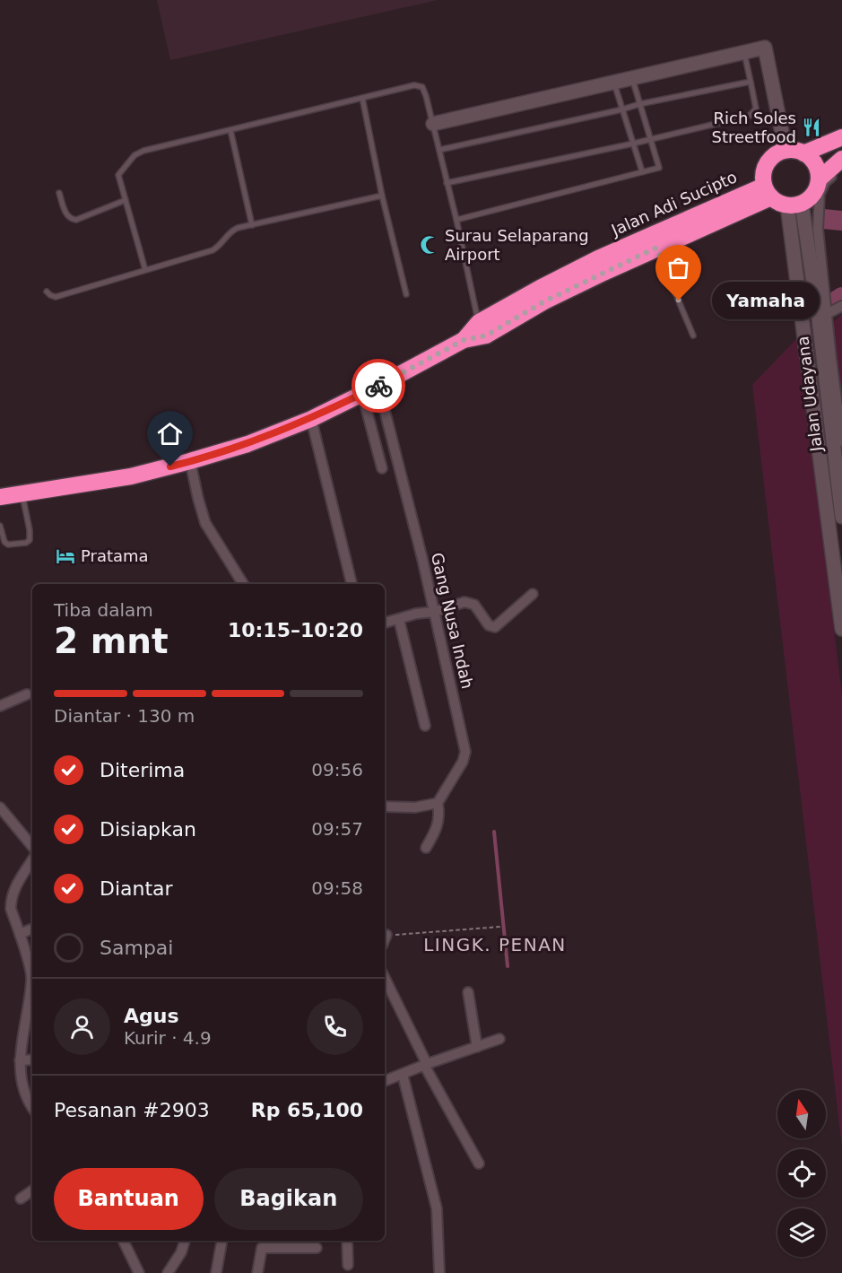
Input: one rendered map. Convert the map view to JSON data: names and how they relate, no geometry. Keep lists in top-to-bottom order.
{
  "streets": {
    "highway": ["Jalan Adi Sucipto"],
    "main road": ["Jalan Udayana"],
    "street": ["Gang Nusa Indah"]
  },
  "crossings": [
    ["Jalan Adi Sucipto", "Jalan Udayana"],
    ["Jalan Adi Sucipto", "Gang Nusa Indah"]
  ],
  "districts": ["LINGK. PENAN"],
  "places": {
    "restaurant": ["Rich Soles Streetfood"],
    "mosque": ["Surau Selaparang Airport"],
    "other": ["Yamaha"],
    "hotel": ["Pratama"]
  },
  "north": "top",
  "page": {
    "bubble": "Yamaha",
    "heading": ["2 mnt", "Tiba dalam", "10:15–10:20"],
    "panel": [
      "Agus",
      "Kurir · 4.9",
      "Pesanan #2903",
      "Rp 65,100"
    ],
    "bar": "Diantar · 130 m",
    "list": [
      ["Diterima", "09:56"],
      ["Disiapkan", "09:57"],
      ["Diantar", "09:58"],
      "Sampai"
    ],
    "buttons": ["Bantuan", "Bagikan"]
  }
}
